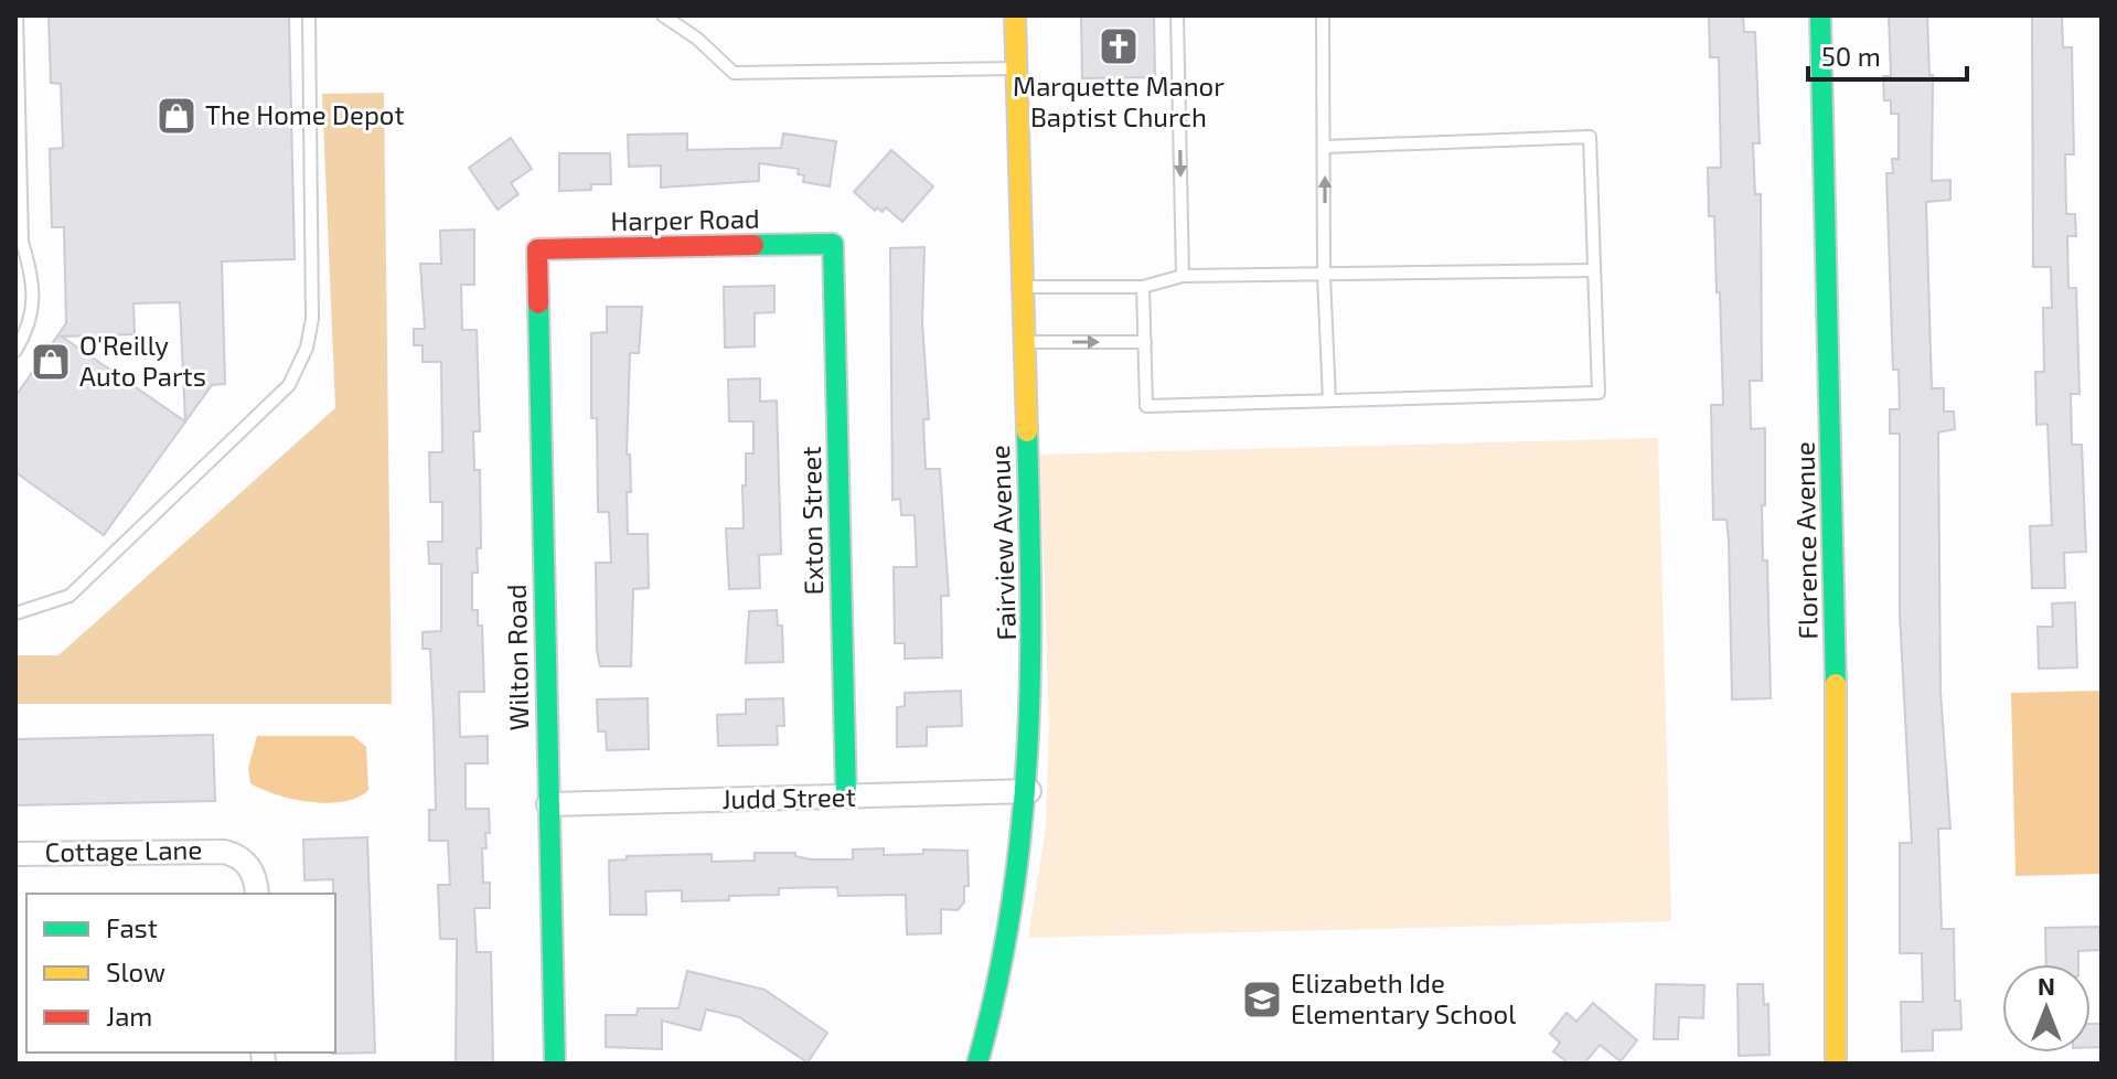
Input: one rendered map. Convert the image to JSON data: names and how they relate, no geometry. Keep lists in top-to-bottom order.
{
  "streets": {
    "street": [
      "Harper Road",
      "Exton Street",
      "Florence Avenue",
      "Fairview Avenue",
      "Wilton Road",
      "Judd Street",
      "Cottage Lane"
    ]
  },
  "crossings": [
    ["Harper Road", "Exton Street"],
    ["Harper Road", "Wilton Road"],
    ["Exton Street", "Judd Street"],
    ["Fairview Avenue", "Judd Street"],
    ["Wilton Road", "Judd Street"]
  ],
  "places": {
    "church": ["Marquette Manor Baptist Church"],
    "shop": ["The Home Depot", "O'Reilly Auto Parts"],
    "school or university": ["Elizabeth Ide Elementary School"]
  },
  "legend": ["Fast", "Slow", "Jam"],
  "scale_bar": "50 m",
  "north": "top"
}
